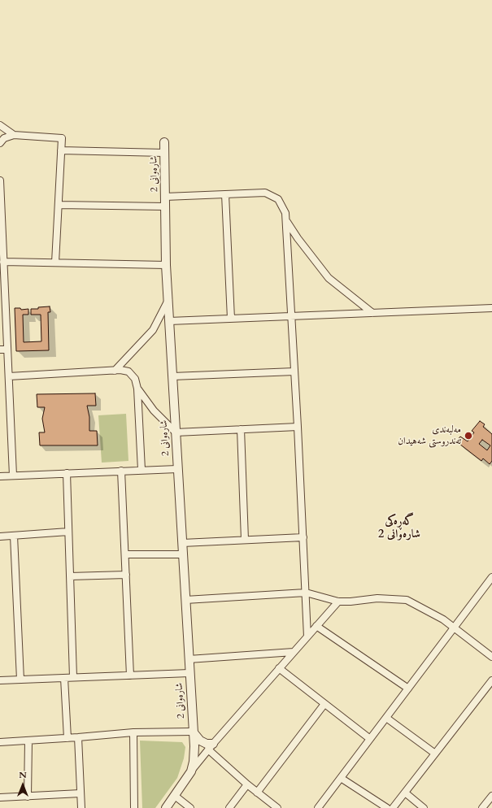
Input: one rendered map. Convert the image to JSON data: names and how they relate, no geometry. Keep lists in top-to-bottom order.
{
  "streets": {
    "street": ["شارەوانی 2"]
  },
  "districts": ["گەڕەکی شارەوانی 2"],
  "places": ["مەلبەندی تەندروستی شەهیدان"],
  "north": "top"
}
